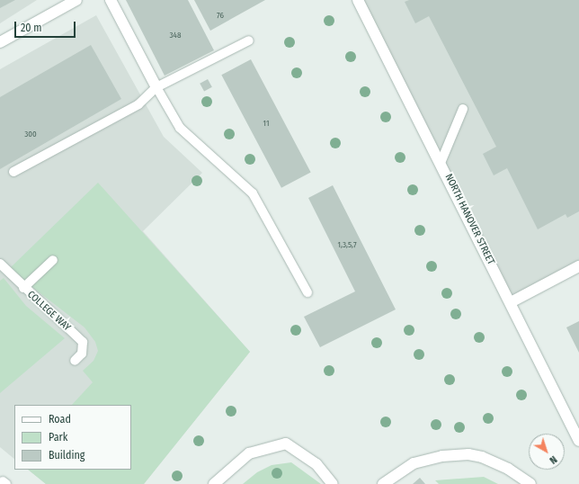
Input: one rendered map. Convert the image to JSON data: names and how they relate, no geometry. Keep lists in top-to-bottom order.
{
  "streets": {
    "street": ["NORTH HANOVER STREET"],
    "lane": ["COLLEGE WAY"]
  },
  "house_numbers": [
    "76",
    "348",
    "11",
    "300",
    "1,3,5,7"
  ],
  "legend": ["Road", "Park", "Building"],
  "scale_bar": "20 m",
  "north": "bottom right"
}
